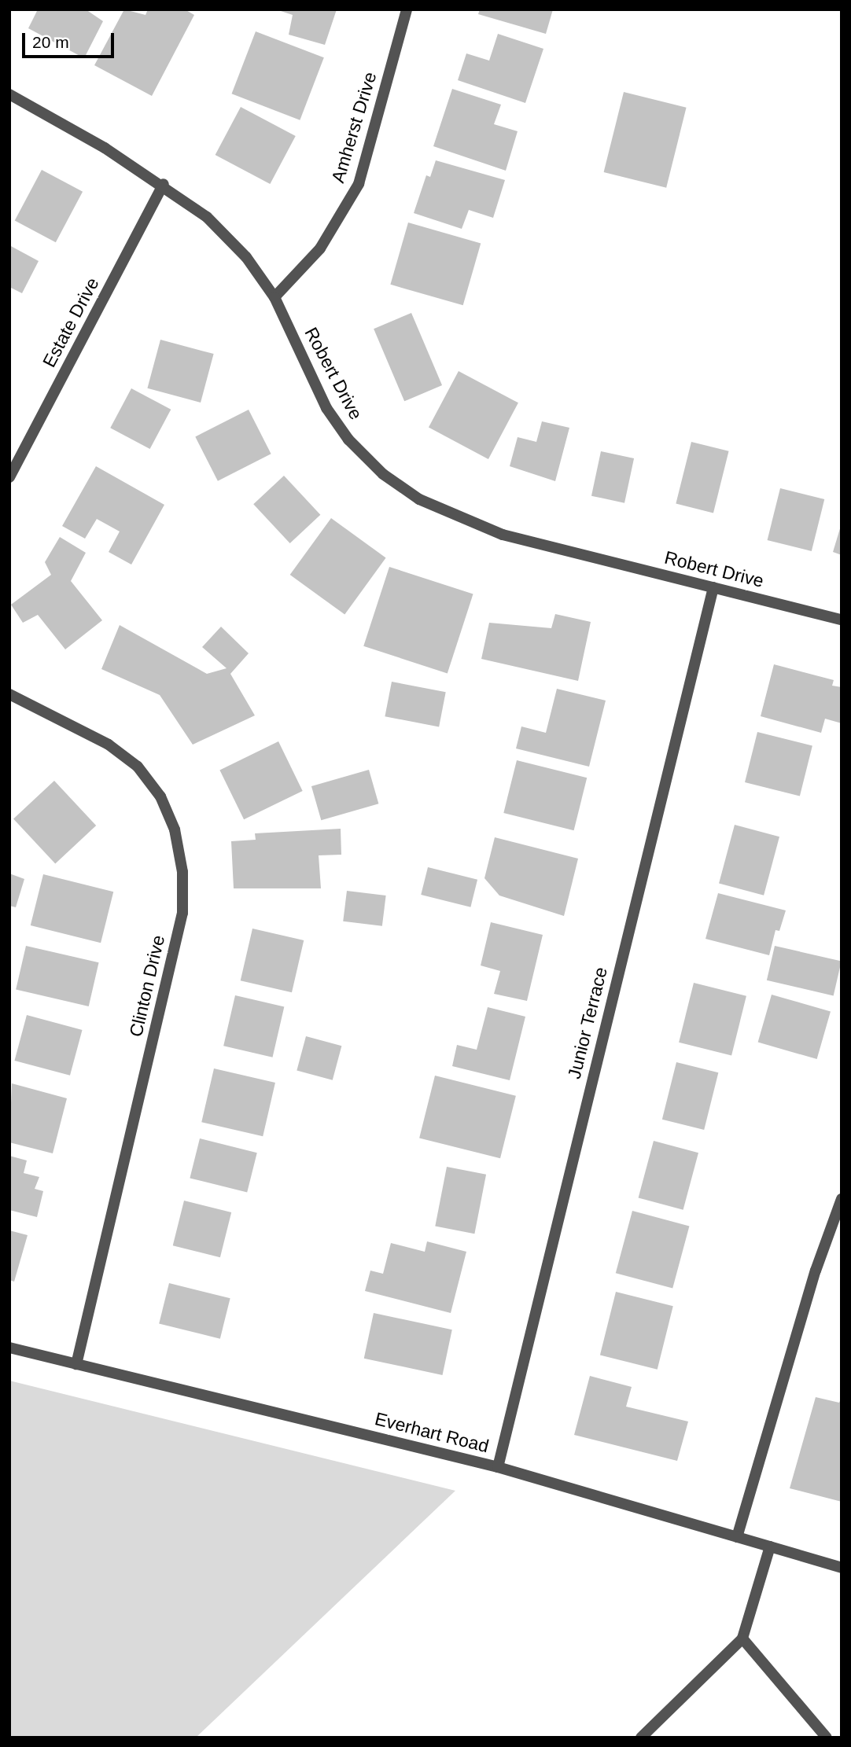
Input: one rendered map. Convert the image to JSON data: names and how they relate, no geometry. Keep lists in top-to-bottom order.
{
  "streets": {
    "street": [
      "Amherst Drive",
      "Estate Drive",
      "Robert Drive",
      "Clinton Drive",
      "Junior Terrace",
      "Everhart Road"
    ]
  },
  "crossings": [
    ["Amherst Drive", "Robert Drive"],
    ["Estate Drive", "Robert Drive"],
    ["Robert Drive", "Junior Terrace"],
    ["Clinton Drive", "Everhart Road"],
    ["Junior Terrace", "Everhart Road"]
  ],
  "scale_bar": "20 m"
}
